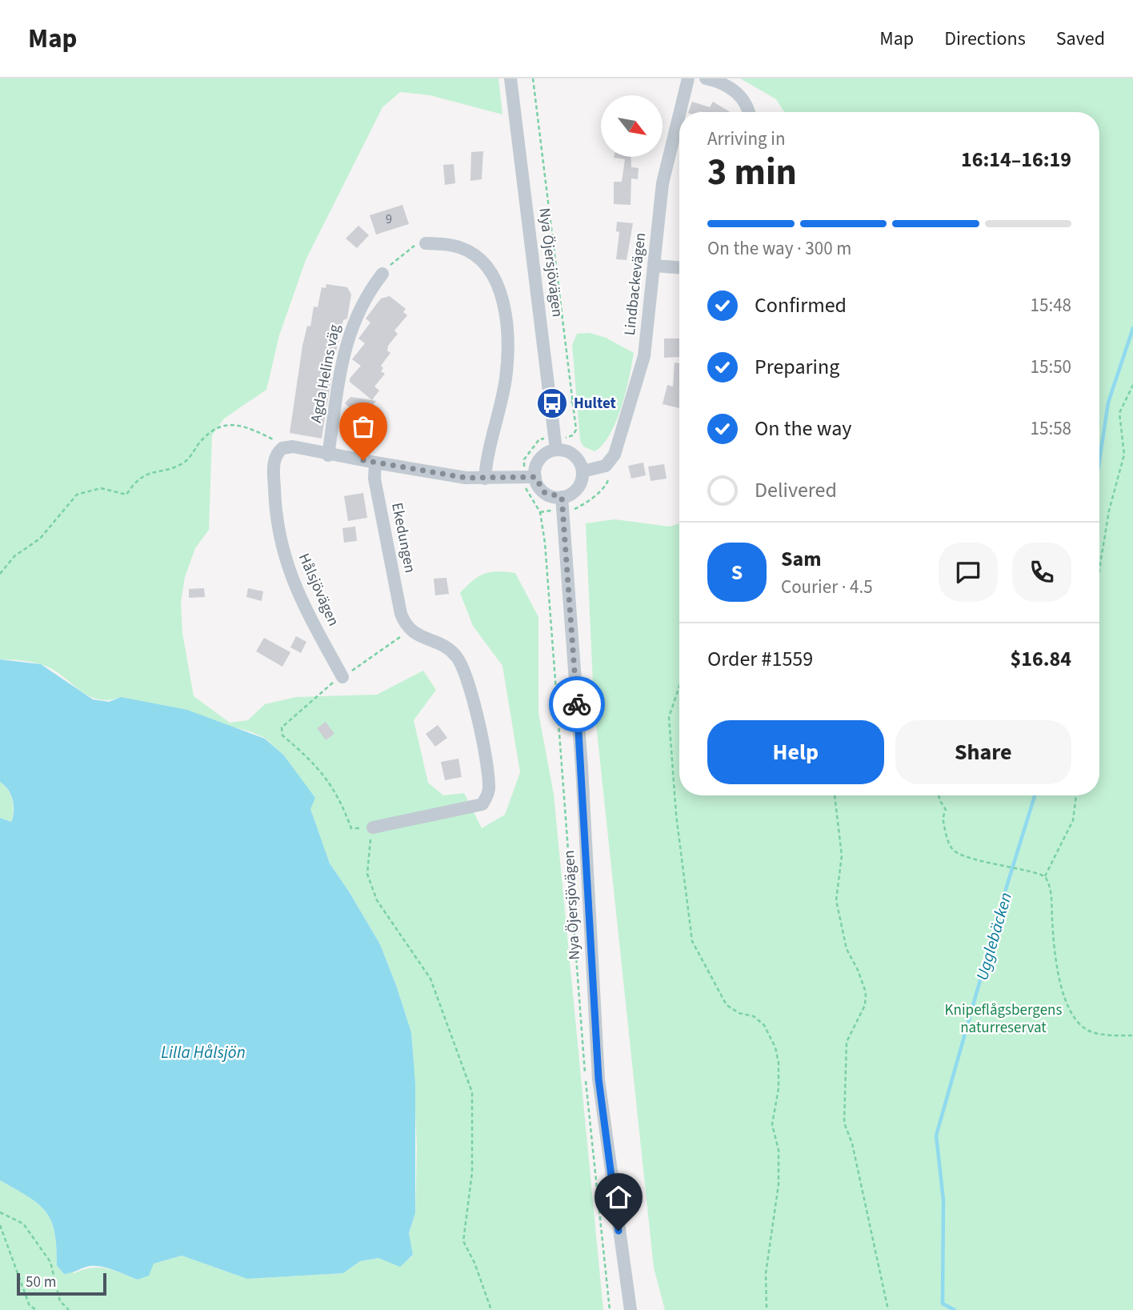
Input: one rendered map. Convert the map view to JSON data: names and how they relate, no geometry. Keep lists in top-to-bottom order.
{
  "streets": {
    "street": [
      "Nya Öjersjövägen",
      "Lindbackevägen",
      "Agda Helins väg",
      "Ekedungen",
      "Hålsjövägen"
    ]
  },
  "water": ["Ugglebäcken", "Lilla Hålsjön"],
  "parks": ["Knipeflågsbergens naturreservat"],
  "places": {
    "bus stop": ["Hultet"]
  },
  "house_numbers": ["9"],
  "scale_bar": "50 m",
  "north": "bottom right",
  "page": {
    "header": "Map",
    "nav": ["Map", "Directions", "Saved"],
    "heading": ["3 min", "Arriving in", "16:14–16:19"],
    "panel": [
      "Sam",
      "Courier · 4.5",
      "Order #1559",
      "$16.84"
    ],
    "bar": "On the way · 300 m",
    "list": [
      ["Confirmed", "15:48"],
      ["Preparing", "15:50"],
      ["On the way", "15:58"],
      "Delivered"
    ],
    "round": "S",
    "buttons": ["Help", "Share"],
    "scale": "50 m"
  }
}
